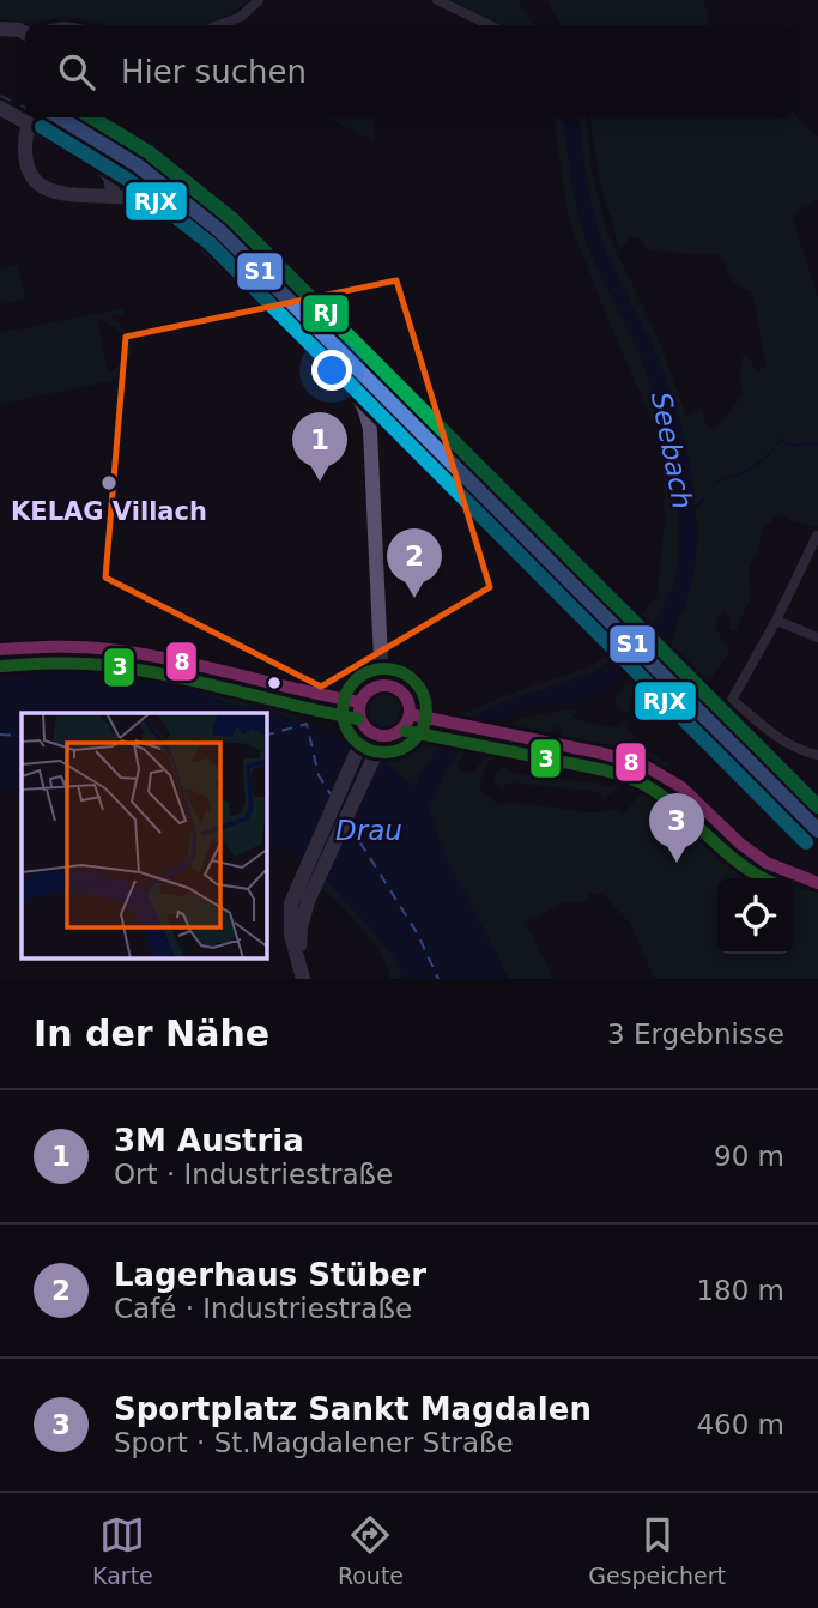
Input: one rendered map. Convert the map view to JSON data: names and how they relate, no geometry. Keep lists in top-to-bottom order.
{
  "water": ["Seebach", "Drau"],
  "places": ["KELAG Villach"],
  "lines": [
    "transit line S1",
    "transit line RJ",
    "transit line RJX",
    "transit line 8",
    "transit line 3"
  ],
  "page": {
    "search": "Hier suchen",
    "pins": ["1", "2", "3"],
    "heading": ["In der Nähe", "3 Ergebnisse"],
    "list": [
      {
        "mark": "1",
        "name": "3M Austria",
        "note": "Ort · Industriestraße",
        "value": "90 m"
      },
      {
        "mark": "2",
        "name": "Lagerhaus Stüber",
        "note": "Café · Industriestraße",
        "value": "180 m"
      },
      {
        "mark": "3",
        "name": "Sportplatz Sankt Magdalen",
        "note": "Sport · St.Magdalener Straße",
        "value": "460 m"
      }
    ],
    "nav": ["Karte", "Route", "Gespeichert"]
  }
}
